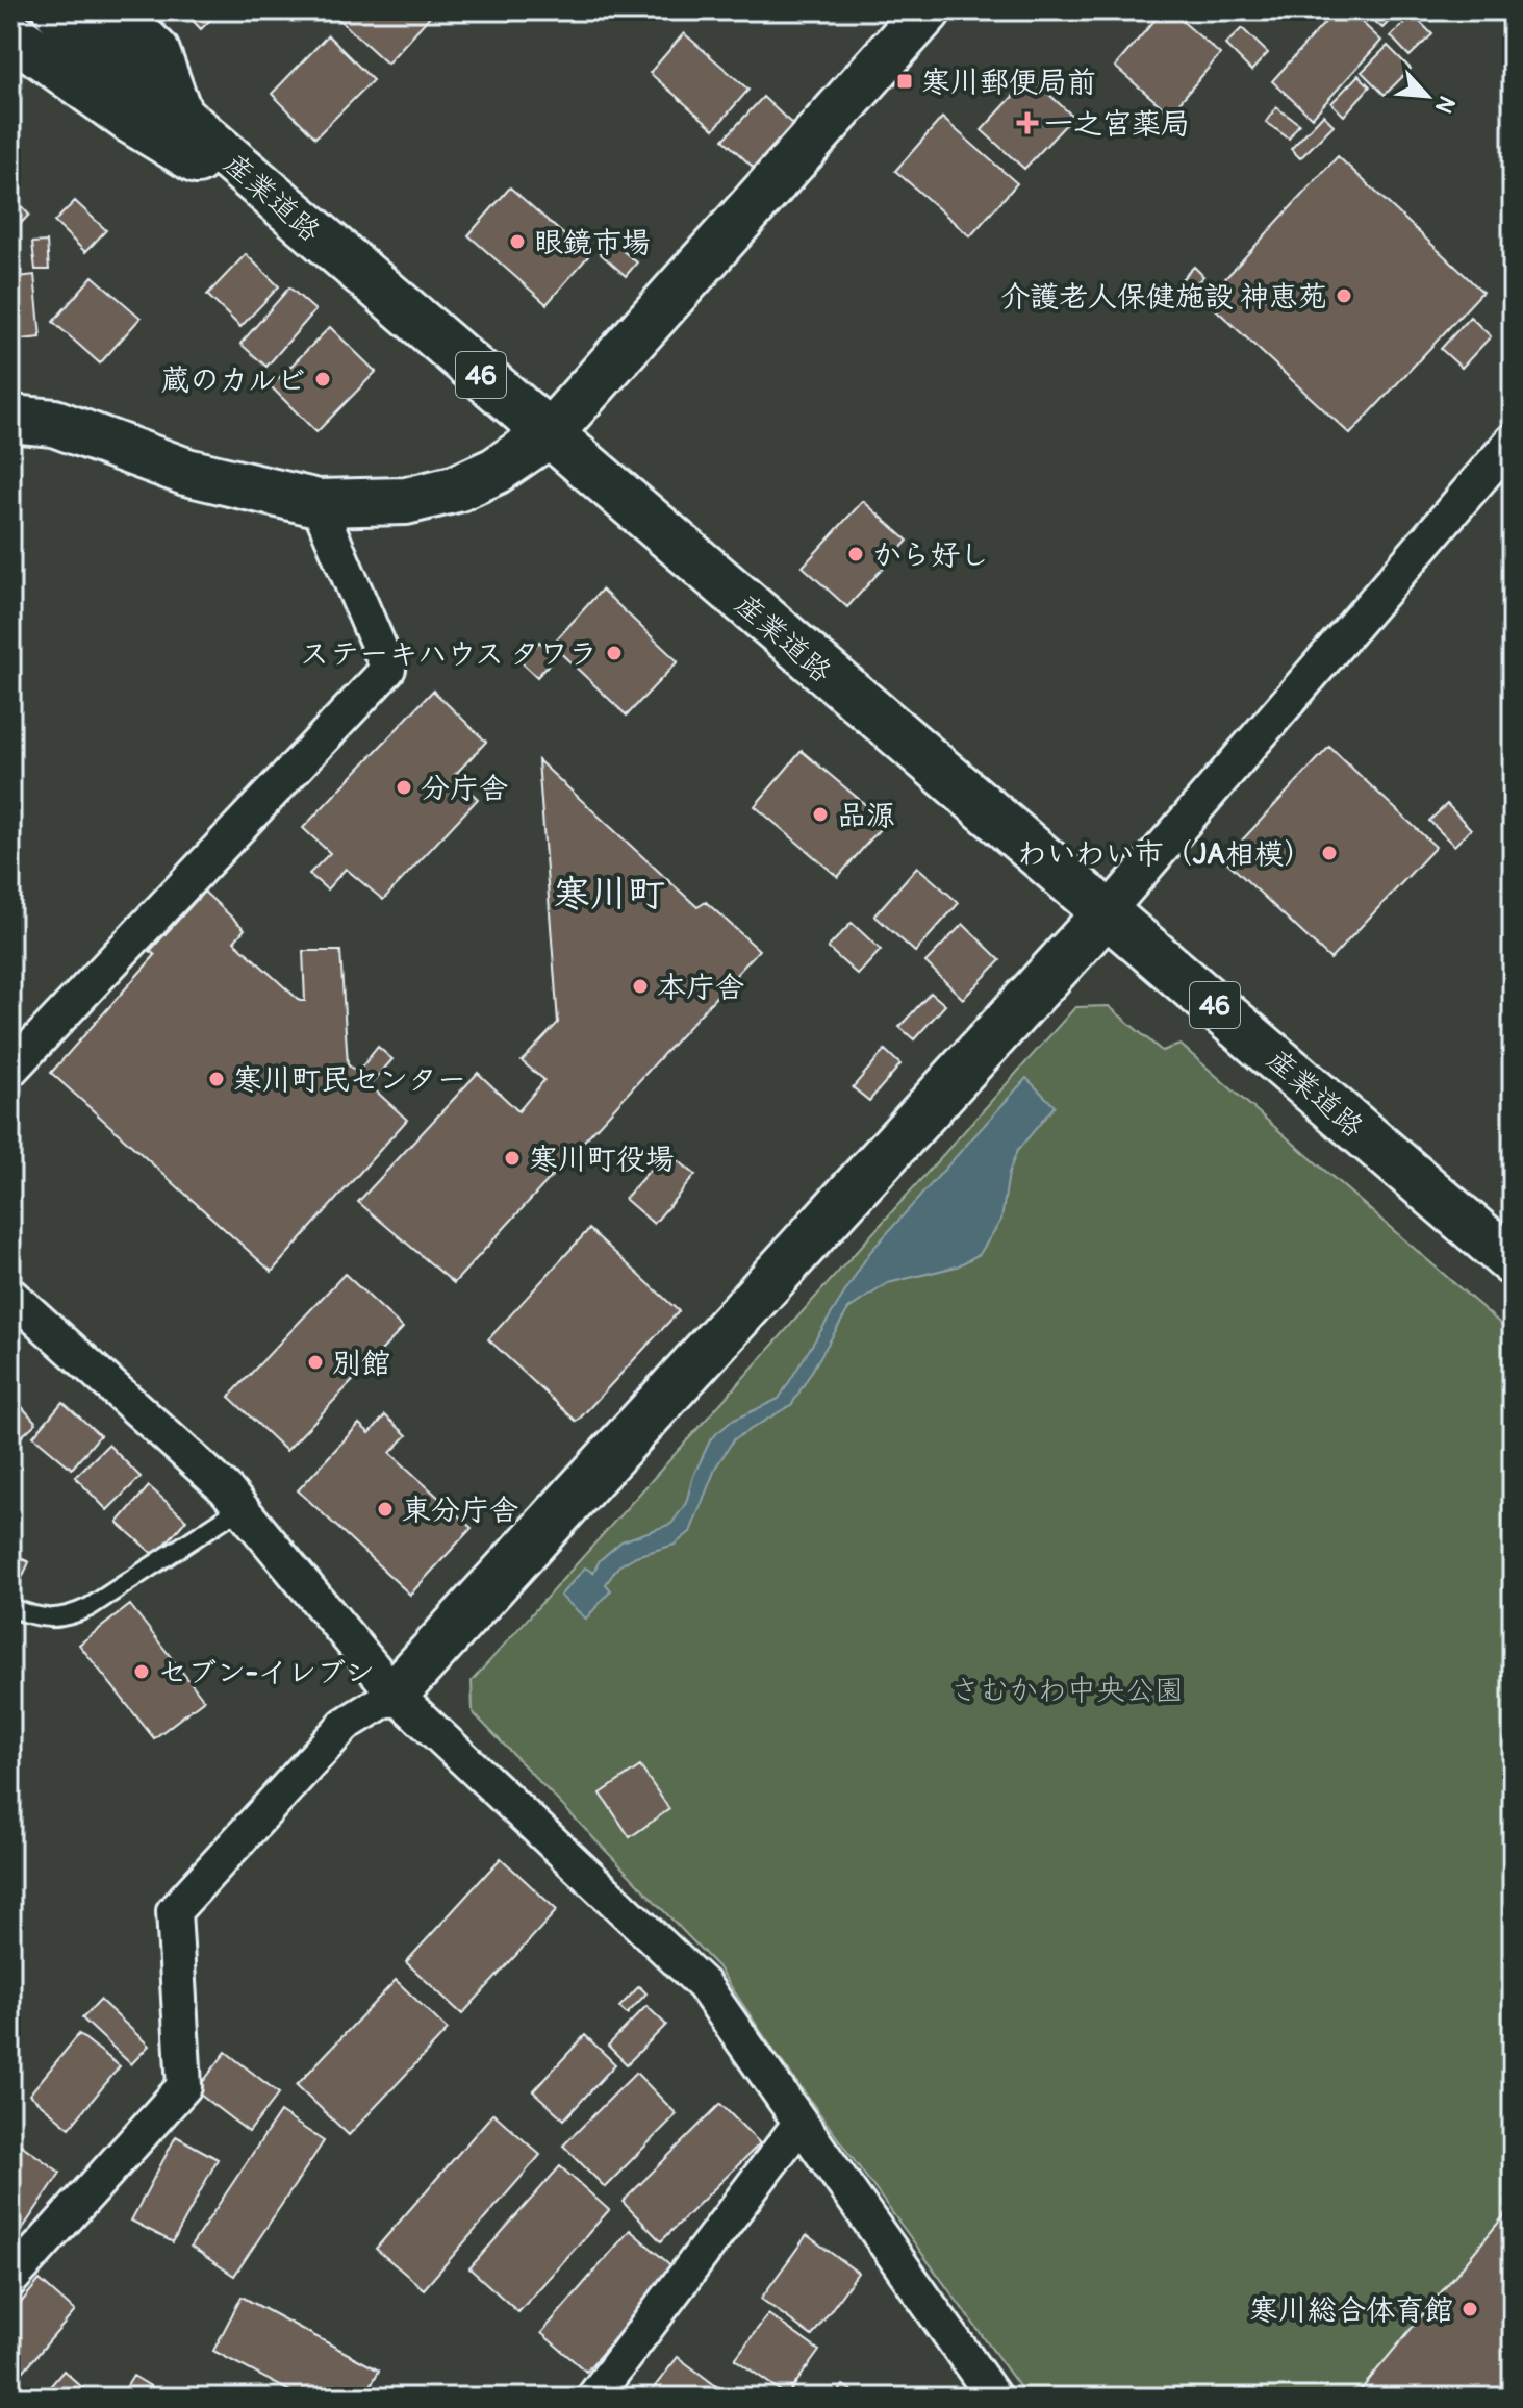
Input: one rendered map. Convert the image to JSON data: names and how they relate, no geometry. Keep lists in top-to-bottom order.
{
  "streets": {
    "main road": ["産業道路", "46"]
  },
  "districts": ["寒川町"],
  "parks": ["さむかわ中央公園"],
  "places": {
    "transit": ["寒川郵便局前"],
    "health": ["一之宮薬局"],
    "other": [
      "眼鏡市場",
      "介護老人保健施設 神恵苑",
      "蔵のカルビ",
      "から好し",
      "ステーキハウス タワラ",
      "分庁舎",
      "品源",
      "わいわい市（JA相模）",
      "本庁舎",
      "寒川町民センター",
      "寒川町役場",
      "別館",
      "東分庁舎",
      "セブン-イレブン",
      "寒川総合体育館"
    ]
  },
  "north": "bottom right"
}
